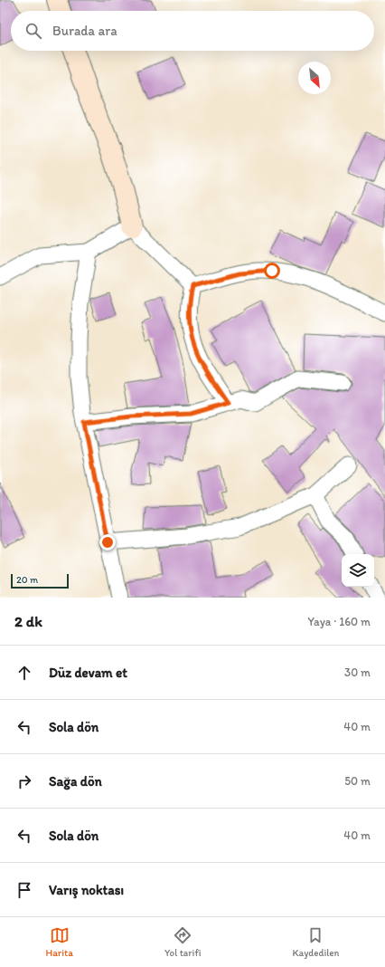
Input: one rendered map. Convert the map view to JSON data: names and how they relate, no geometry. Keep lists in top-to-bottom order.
{
  "scale_bar": "20 m",
  "north": "bottom right",
  "page": {
    "search": "Burada ara",
    "scale": "20 m",
    "heading": ["2 dk", "Yaya · 160 m"],
    "list": [
      ["Düz devam et", "30 m"],
      ["Sola dön", "40 m"],
      ["Sağa dön", "50 m"],
      ["Sola dön", "40 m"],
      "Varış noktası"
    ],
    "nav": ["Harita", "Yol tarifi", "Kaydedilen"]
  }
}
